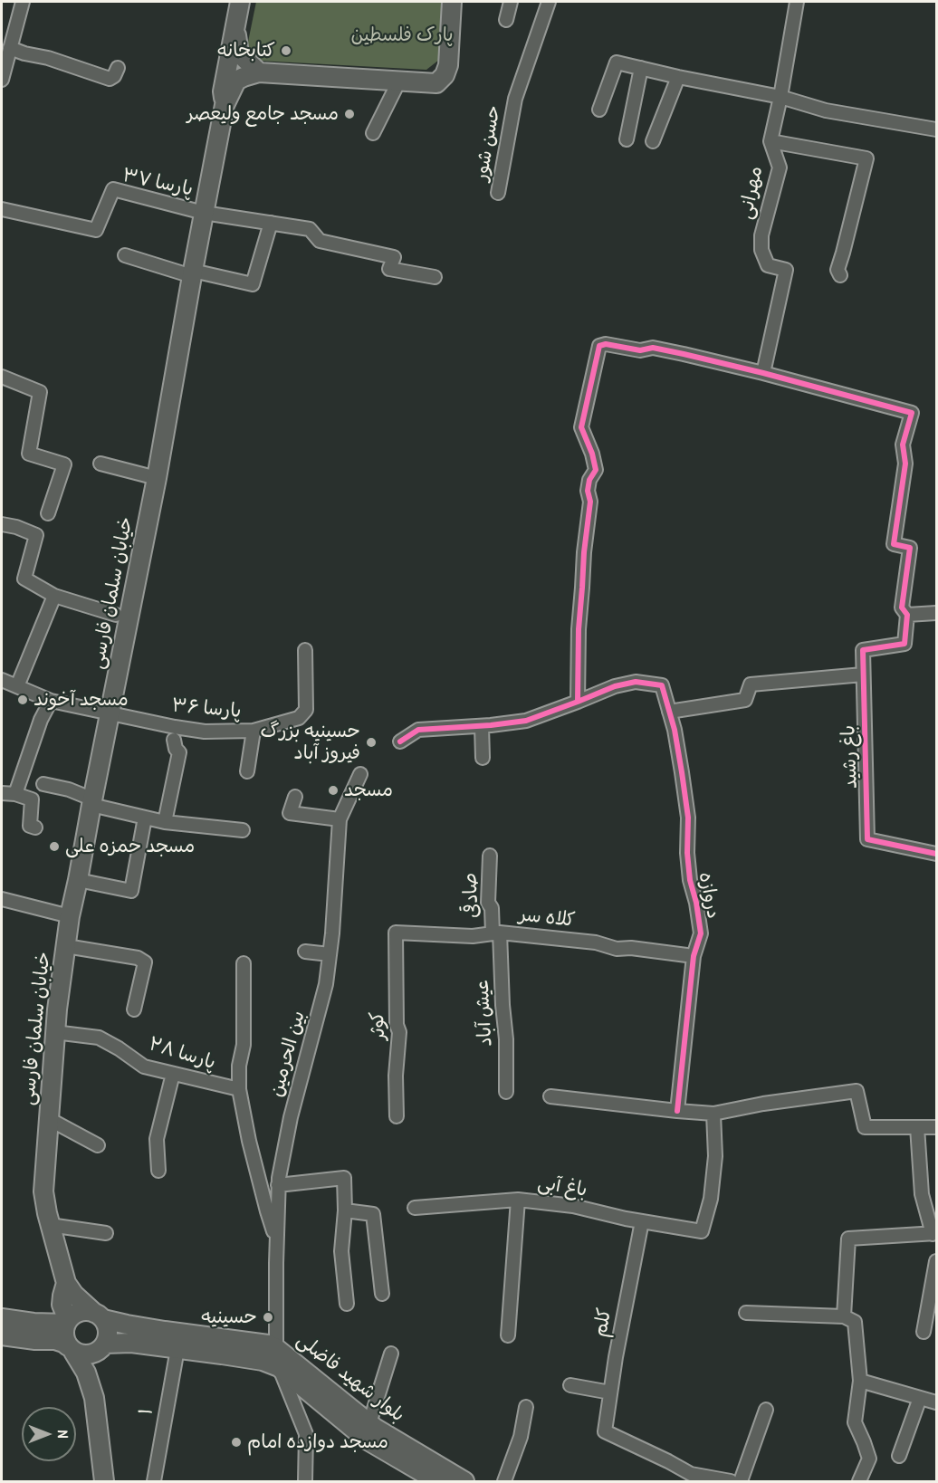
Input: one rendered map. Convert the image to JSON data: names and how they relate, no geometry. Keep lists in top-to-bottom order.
{
  "streets": {
    "main road": ["خیابان سلمان فارسی", "بلوار شهید فاضلی"],
    "street": [
      "حسن شور",
      "پارسا ۳۷",
      "مهرانی",
      "پارسا ۳۶",
      "باغ رشید",
      "صادقی",
      "دروازه",
      "کلاه سر",
      "عیش آباد",
      "کوثر",
      "پارسا ۲۸",
      "بین الحرمین",
      "باغ آبی",
      "کلم",
      "۱"
    ]
  },
  "crossings": [
    ["پارسا ۳۷", "خیابان سلمان فارسی"],
    ["خیابان سلمان فارسی", "پارسا ۳۶"],
    ["خیابان سلمان فارسی", "پارسا ۲۸"],
    ["خیابان سلمان فارسی", "بلوار شهید فاضلی"],
    ["صادقی", "کلاه سر"],
    ["صادقی", "عیش آباد"],
    ["دروازه", "کلاه سر"],
    ["کلاه سر", "عیش آباد"],
    ["کلاه سر", "کوثر"],
    ["بین الحرمین", "بلوار شهید فاضلی"],
    ["باغ آبی", "کلم"],
    ["بلوار شهید فاضلی", "۱"]
  ],
  "parks": ["پارک فلسطین"],
  "places": [
    "کتابخانه",
    "مسجد جامع ولیعصر",
    "مسجد آخوند",
    "حسینیه بزرگ فیروز آباد",
    "مسجد",
    "مسجد حمزه علی",
    "حسینیه",
    "مسجد دوازده امام"
  ],
  "north": "right"
}
